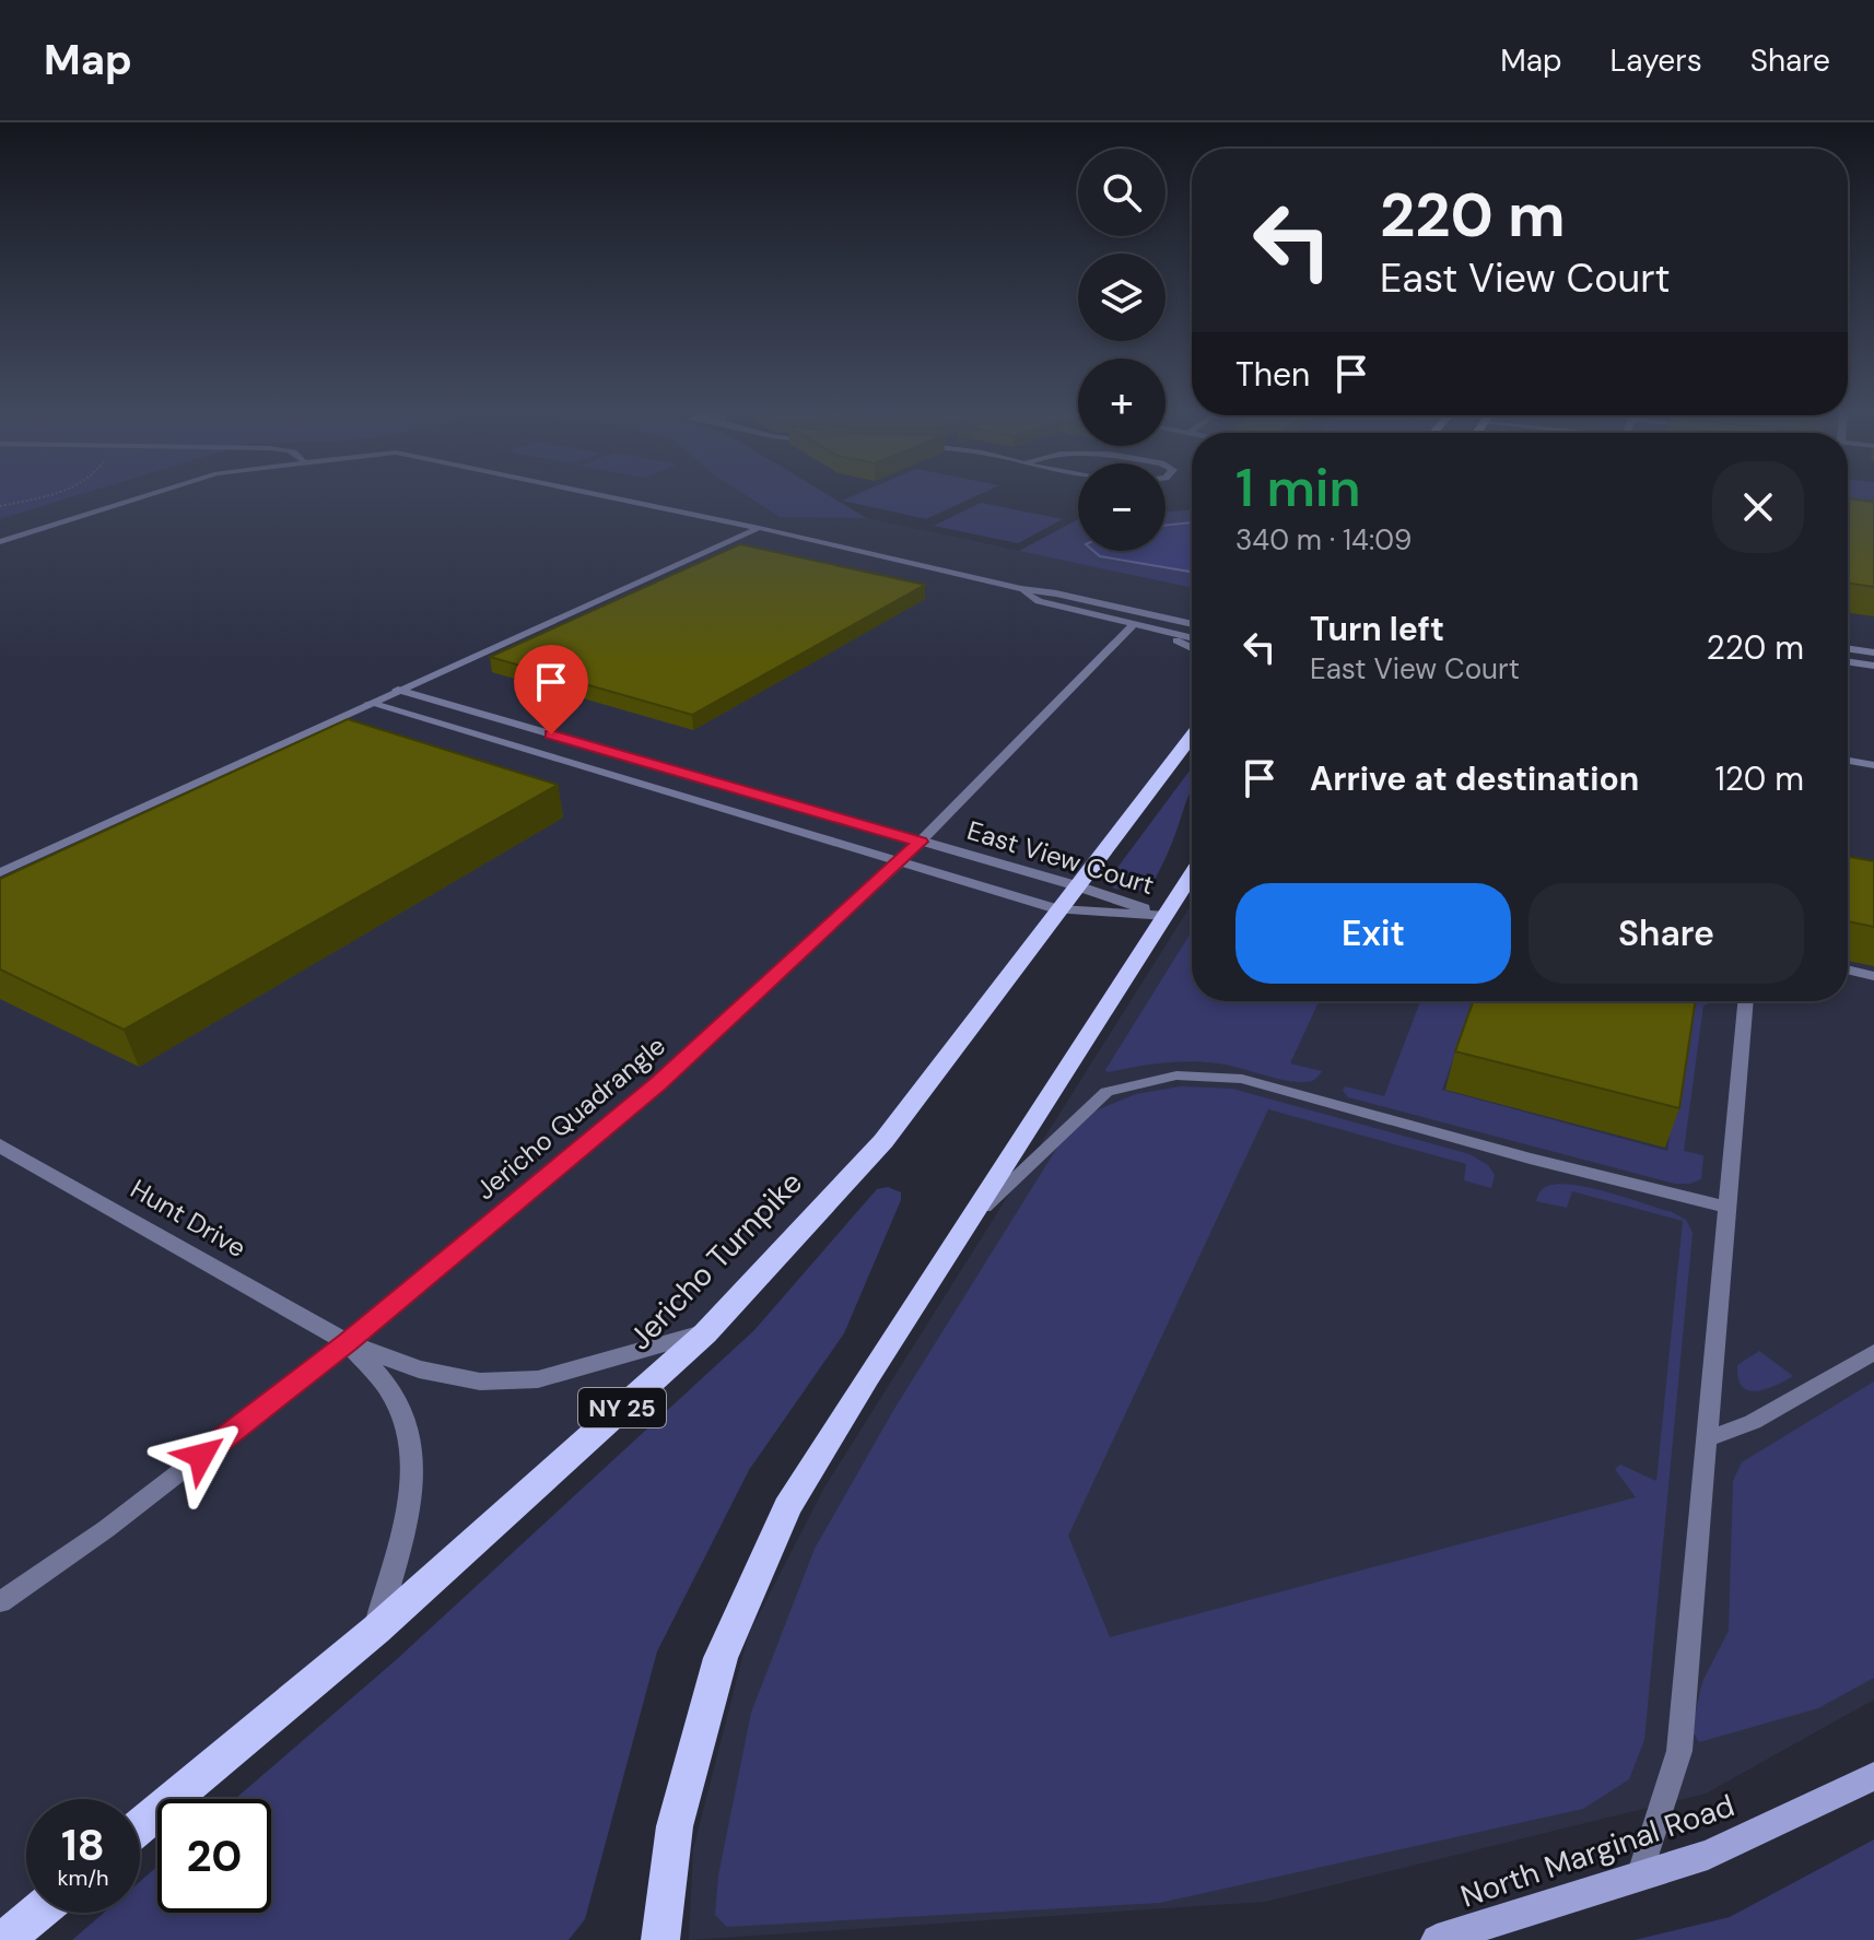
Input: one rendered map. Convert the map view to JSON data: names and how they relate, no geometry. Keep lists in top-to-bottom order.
{
  "streets": {
    "main road": ["Jericho Turnpike", "NY 25", "North Marginal Road"],
    "street": ["East View Court", "Hunt Drive"],
    "lane": ["Jericho Quadrangle"]
  },
  "crossings": [
    ["East View Court", "Jericho Quadrangle"],
    ["East View Court", "Jericho Turnpike"],
    ["Jericho Quadrangle", "Hunt Drive"],
    ["Hunt Drive", "Jericho Turnpike"]
  ],
  "page": {
    "header": "Map",
    "nav": ["Map", "Layers", "Share"],
    "map_buttons": ["+", "−"],
    "turn": ["220 m", "East View Court"],
    "then": "Then",
    "heading": ["1 min", "340 m · 14:09"],
    "list": [
      {
        "name": "Turn left",
        "note": "East View Court",
        "value": "220 m"
      },
      {
        "name": "Arrive at destination",
        "value": "120 m"
      }
    ],
    "buttons": ["Exit", "Share"],
    "speed": "18 km/h",
    "limit": "20"
  }
}
